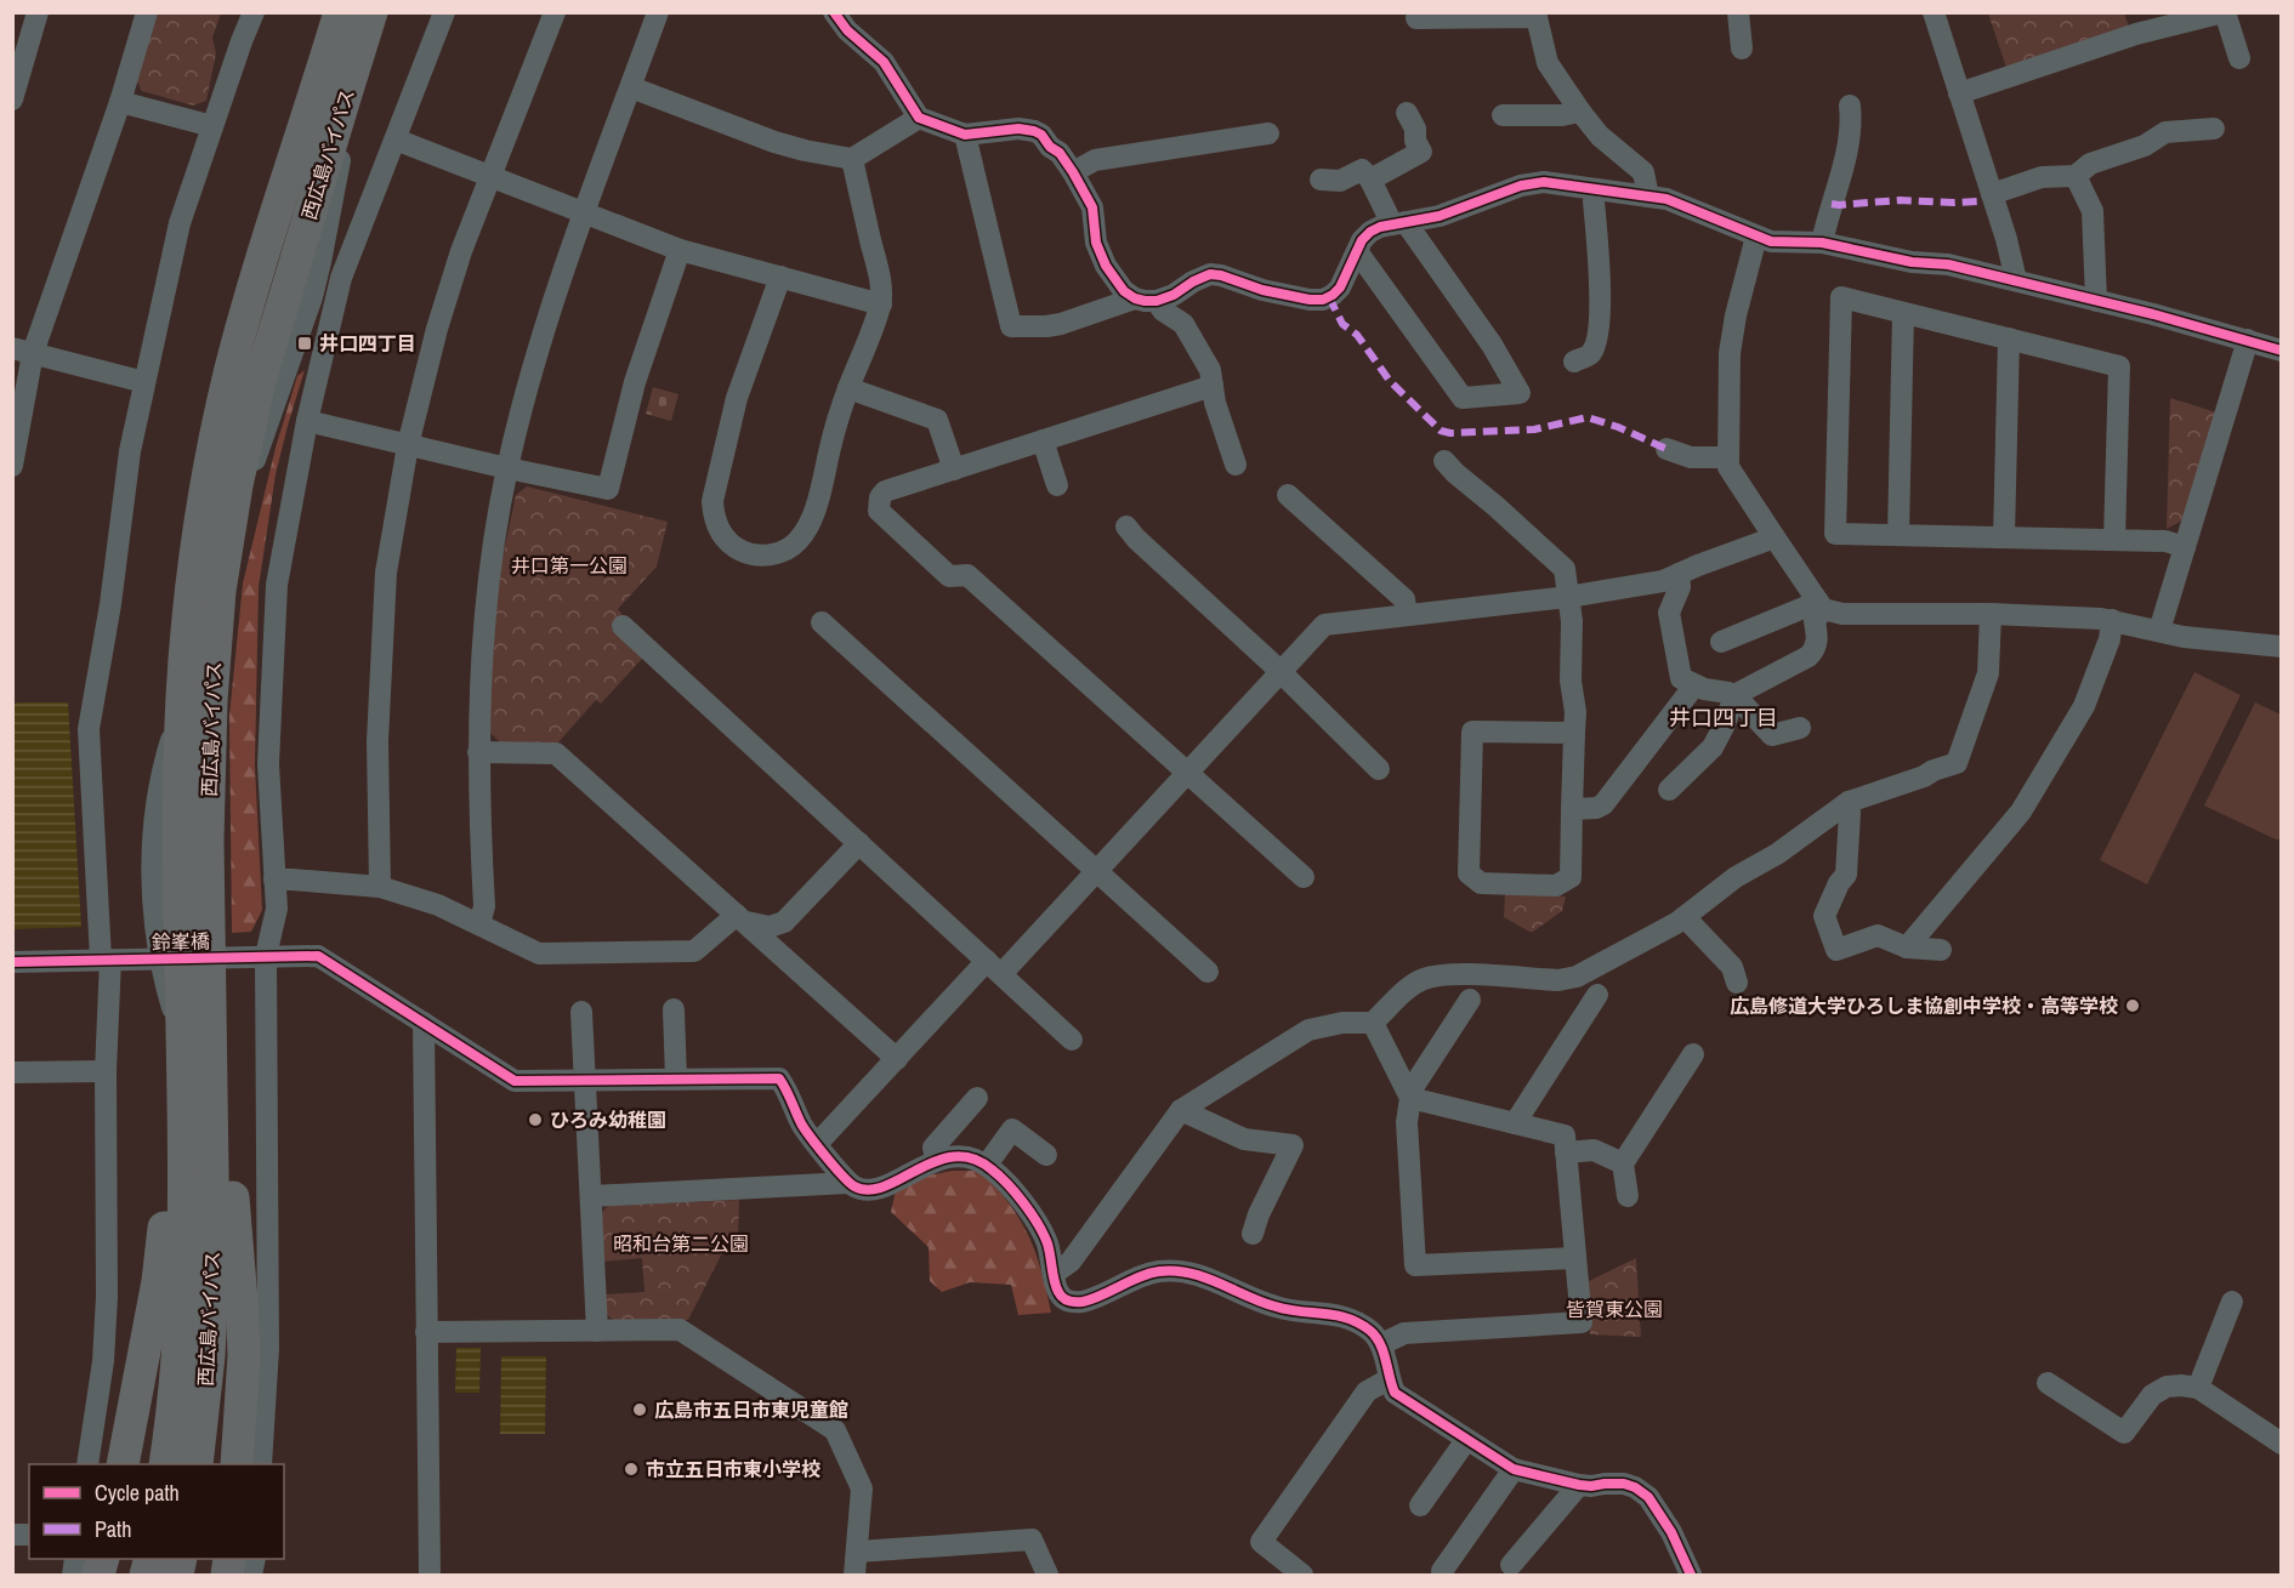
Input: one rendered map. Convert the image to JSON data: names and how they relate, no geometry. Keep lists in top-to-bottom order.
{
  "streets": {
    "highway": ["西広島バイパス"],
    "street": ["鈴峯橋"]
  },
  "districts": ["井口四丁目"],
  "parks": ["井口第一公園", "昭和台第二公園", "皆賀東公園"],
  "places": {
    "transit": ["井口四丁目"],
    "other": [
      "広島修道大学ひろしま協創中学校・高等学校",
      "ひろみ幼稚園",
      "広島市五日市東児童館",
      "市立五日市東小学校"
    ]
  },
  "legend": ["Cycle path", "Path"]
}
